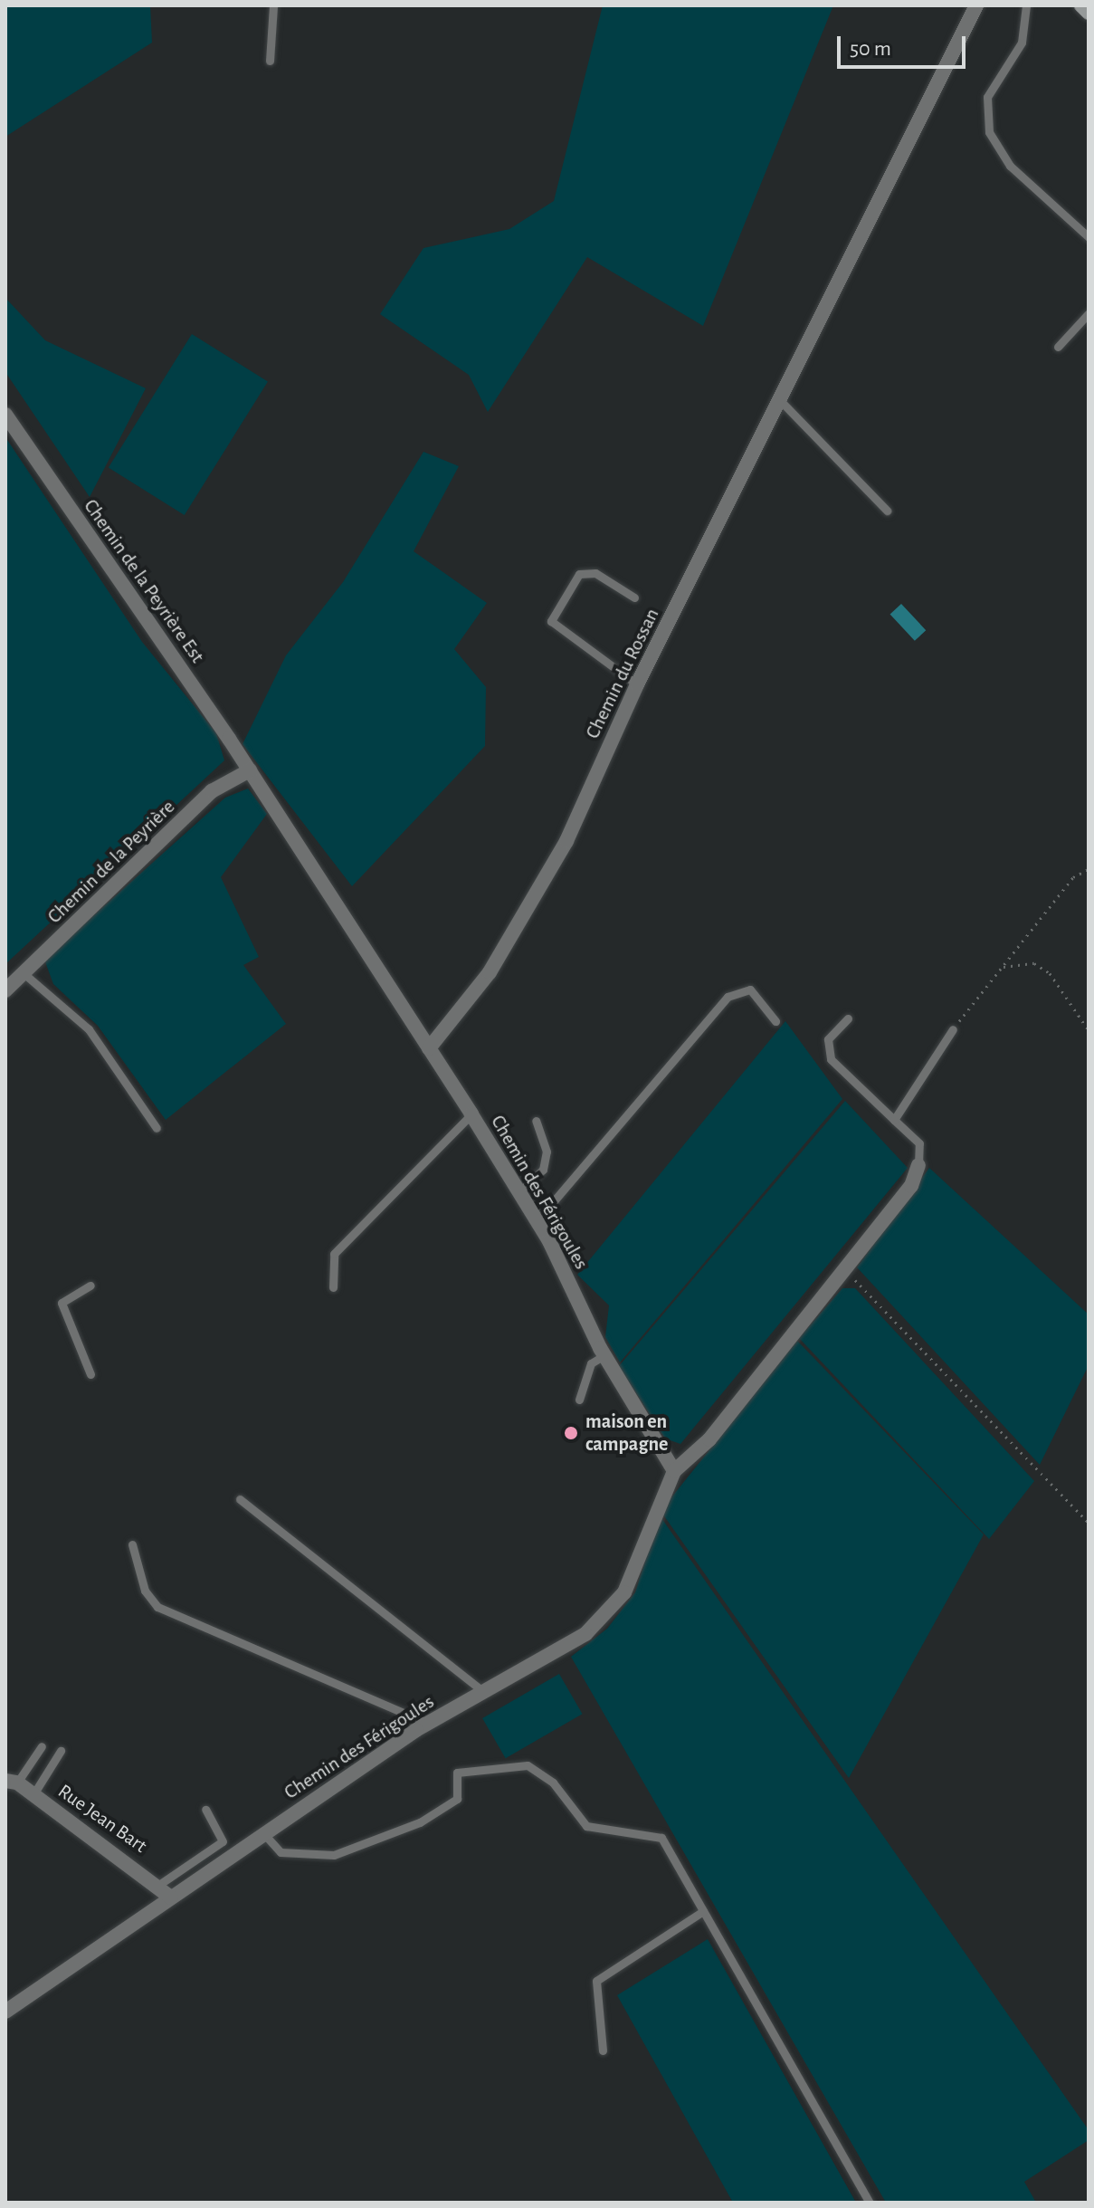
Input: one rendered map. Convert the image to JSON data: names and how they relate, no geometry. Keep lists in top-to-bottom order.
{
  "streets": {
    "street": [
      "Chemin de la Peyrière Est",
      "Chemin du Rossan",
      "Chemin de la Peyrière",
      "Chemin des Férigoules",
      "Rue Jean Bart"
    ]
  },
  "crossings": [
    ["Chemin de la Peyrière Est", "Chemin de la Peyrière"],
    ["Chemin du Rossan", "Chemin des Férigoules"],
    ["Chemin des Férigoules", "Rue Jean Bart"]
  ],
  "places": ["maison en campagne"],
  "scale_bar": "50 m"
}
